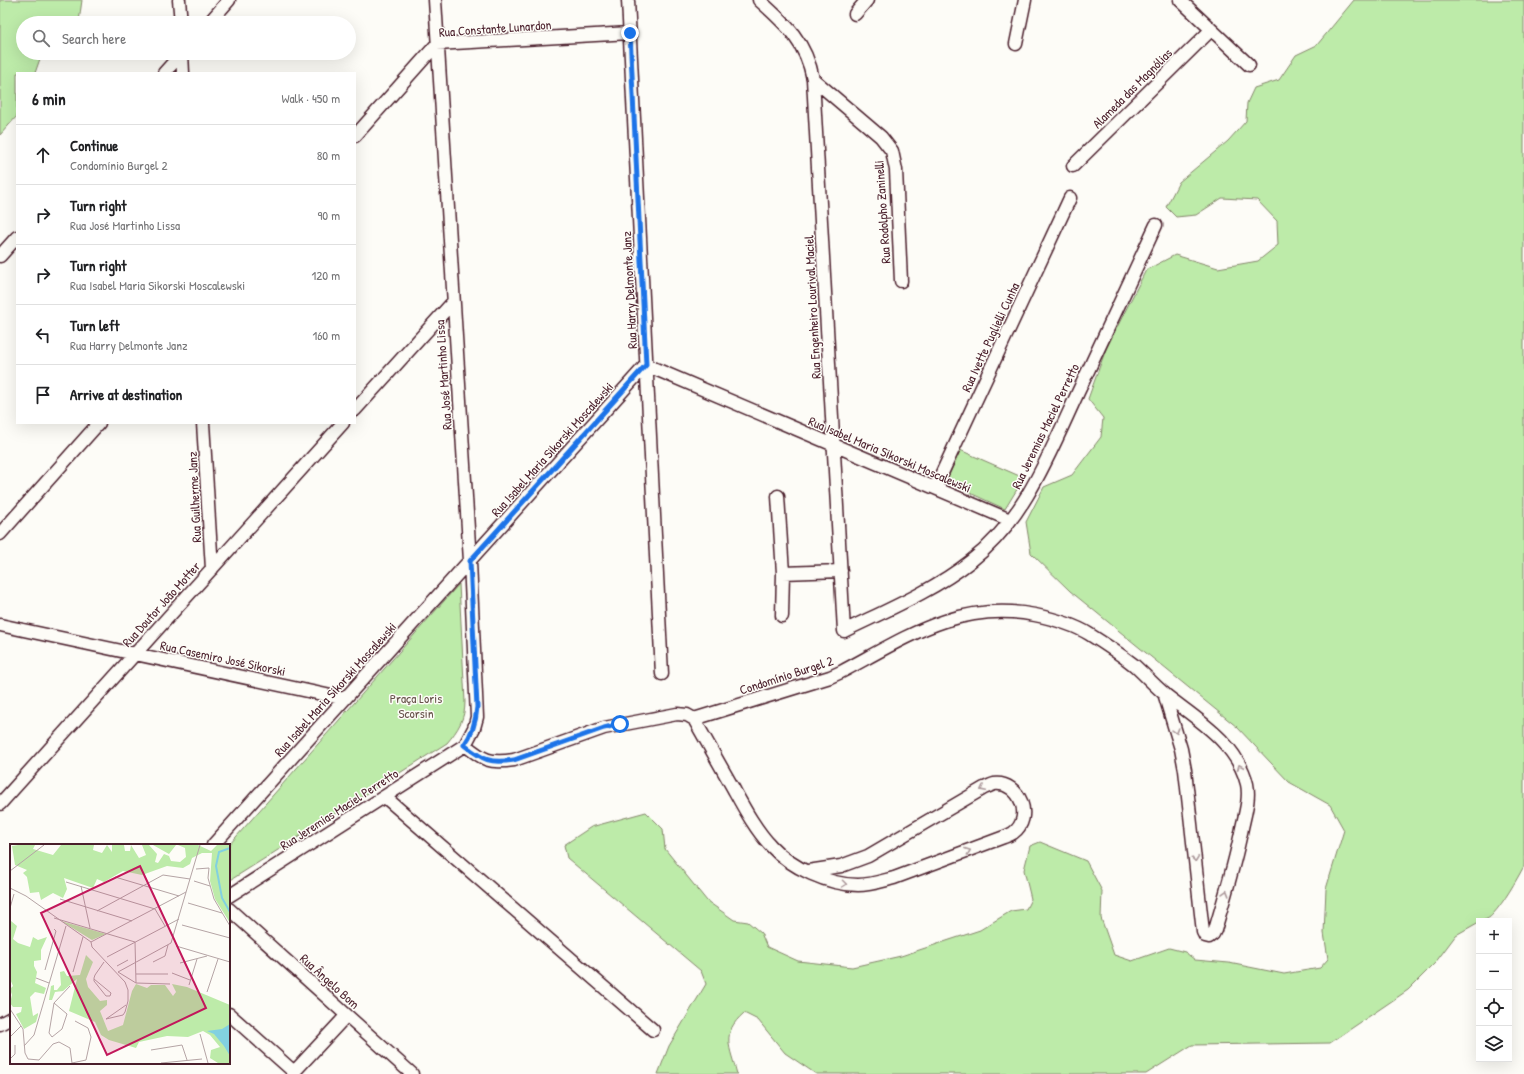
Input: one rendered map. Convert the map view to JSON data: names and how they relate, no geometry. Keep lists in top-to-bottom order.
{
  "streets": {
    "street": [
      "Rua Constante Lunardon",
      "Alameda das Magnólias",
      "Rua Rodolpho Zaninelli",
      "Rua Harry Delmonte Janz",
      "Rua Engenheiro Lourival Maciel",
      "Rua Ivette Puglielli Cunha",
      "Rua José Martinho Lissa",
      "Rua Jeremias Maciel Perretto",
      "Rua Isabel Maria Sikorski Moscalewski",
      "Rua Guilherme Janz",
      "Rua Doutor João Motter",
      "Rua Casemiro José Sikorski",
      "Condomínio Burgel 2",
      "Rua Ângelo Bom"
    ]
  },
  "crossings": [
    ["Rua Constante Lunardon", "Rua Harry Delmonte Janz"],
    ["Rua Constante Lunardon", "Rua José Martinho Lissa"],
    ["Rua Rodolpho Zaninelli", "Rua Engenheiro Lourival Maciel"],
    ["Rua Harry Delmonte Janz", "Rua Isabel Maria Sikorski Moscalewski"],
    ["Rua Engenheiro Lourival Maciel", "Rua Jeremias Maciel Perretto"],
    ["Rua Engenheiro Lourival Maciel", "Rua Isabel Maria Sikorski Moscalewski"],
    ["Rua Ivette Puglielli Cunha", "Rua Isabel Maria Sikorski Moscalewski"],
    ["Rua José Martinho Lissa", "Rua Jeremias Maciel Perretto"],
    ["Rua José Martinho Lissa", "Rua Isabel Maria Sikorski Moscalewski"],
    ["Rua Jeremias Maciel Perretto", "Rua Isabel Maria Sikorski Moscalewski"],
    ["Rua Isabel Maria Sikorski Moscalewski", "Rua Casemiro José Sikorski"],
    ["Rua Guilherme Janz", "Rua Doutor João Motter"],
    ["Rua Doutor João Motter", "Rua Casemiro José Sikorski"]
  ],
  "parks": ["Praça Loris Scorsin"],
  "page": {
    "search": "Search here",
    "heading": ["6 min", "Walk · 450 m"],
    "list": [
      ["Continue", "Condomínio Burgel 2", "80 m"],
      ["Turn right", "Rua José Martinho Lissa", "90 m"],
      ["Turn right", "Rua Isabel Maria Sikorski Moscalewski", "120 m"],
      ["Turn left", "Rua Harry Delmonte Janz", "160 m"],
      "Arrive at destination"
    ],
    "map_buttons": ["+", "−"]
  }
}
